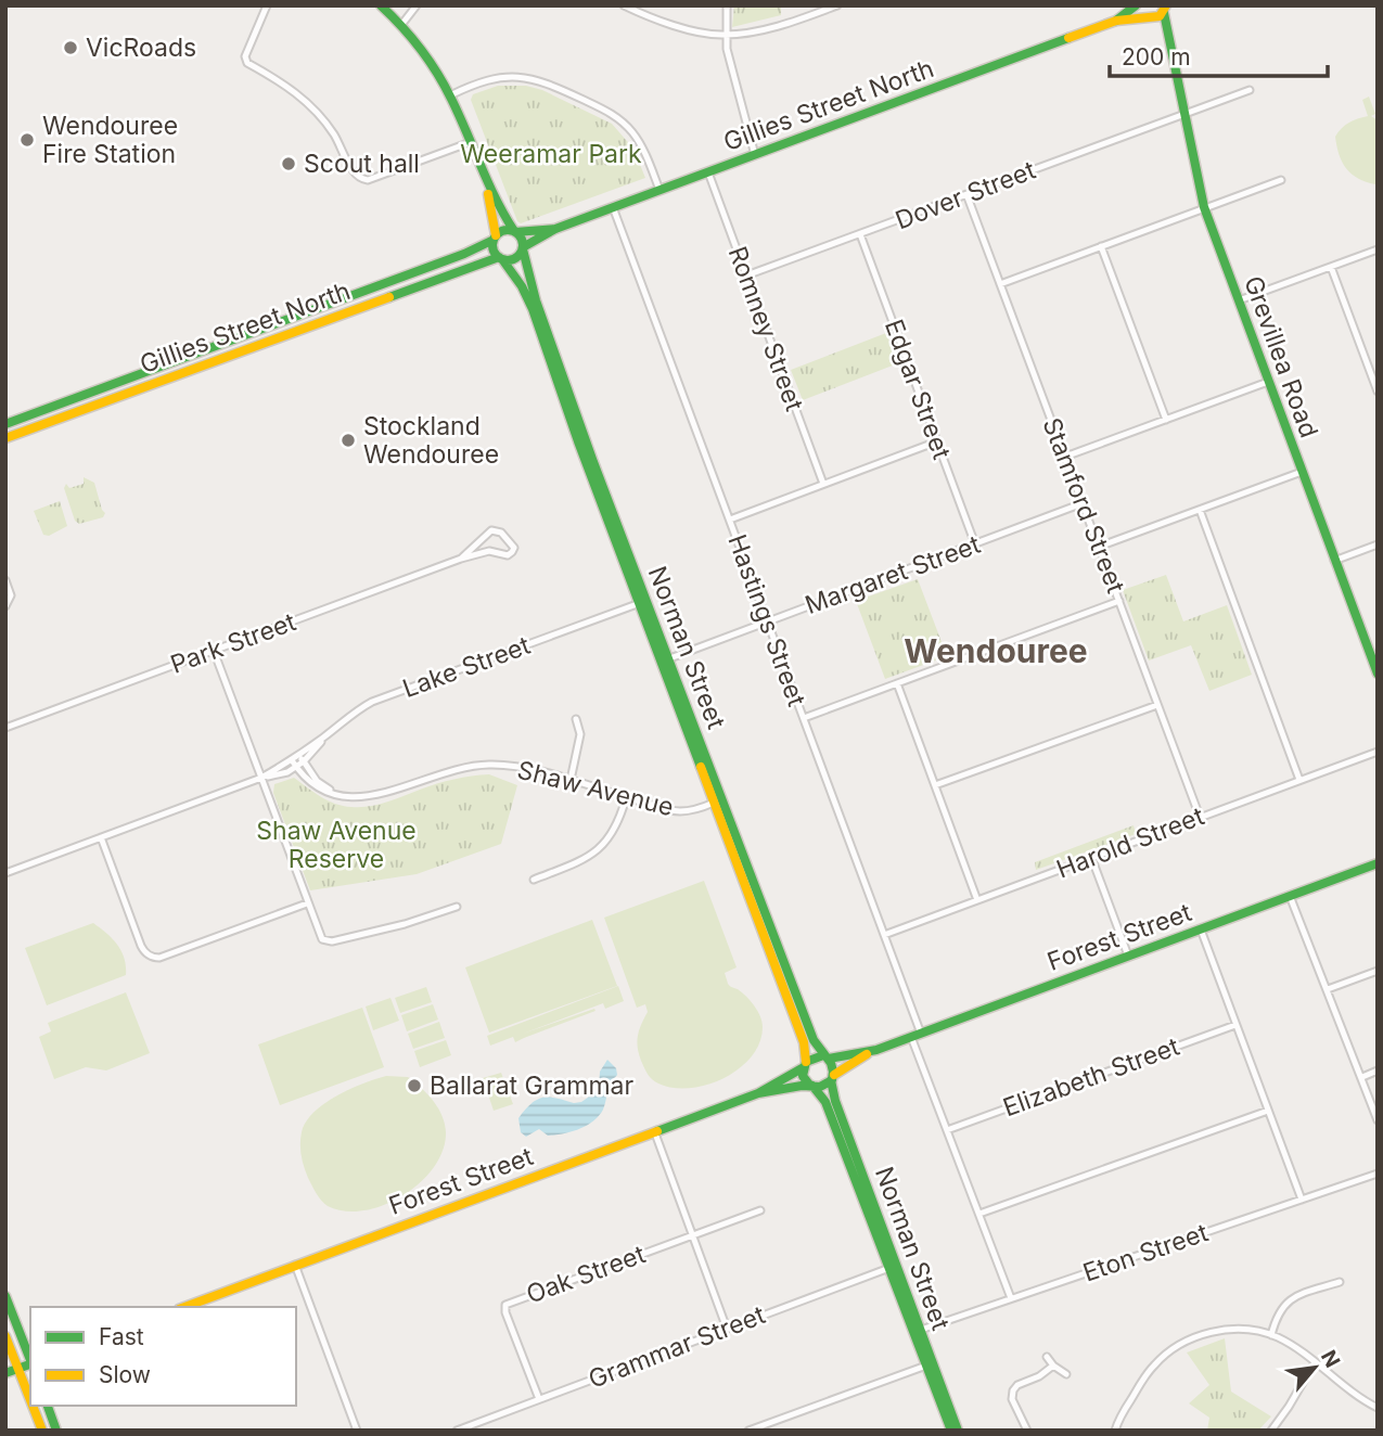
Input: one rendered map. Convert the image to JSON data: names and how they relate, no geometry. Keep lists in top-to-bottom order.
{
  "streets": {
    "main road": [
      "Gillies Street North",
      "Grevillea Road",
      "Norman Street",
      "Forest Street"
    ],
    "street": [
      "Dover Street",
      "Romney Street",
      "Edgar Street",
      "Stamford Street",
      "Margaret Street",
      "Hastings Street",
      "Park Street",
      "Lake Street",
      "Shaw Avenue",
      "Harold Street",
      "Elizabeth Street",
      "Eton Street",
      "Oak Street",
      "Grammar Street"
    ]
  },
  "crossings": [
    ["Gillies Street North", "Romney Street"],
    ["Gillies Street North", "Grevillea Road"],
    ["Gillies Street North", "Hastings Street"],
    ["Gillies Street North", "Norman Street"],
    ["Dover Street", "Romney Street"],
    ["Dover Street", "Grevillea Road"],
    ["Dover Street", "Edgar Street"],
    ["Dover Street", "Stamford Street"],
    ["Edgar Street", "Margaret Street"],
    ["Stamford Street", "Margaret Street"],
    ["Stamford Street", "Harold Street"],
    ["Margaret Street", "Hastings Street"],
    ["Margaret Street", "Norman Street"],
    ["Hastings Street", "Harold Street"],
    ["Hastings Street", "Forest Street"],
    ["Hastings Street", "Elizabeth Street"],
    ["Hastings Street", "Eton Street"],
    ["Norman Street", "Lake Street"],
    ["Norman Street", "Shaw Avenue"],
    ["Norman Street", "Forest Street"],
    ["Norman Street", "Eton Street"],
    ["Norman Street", "Grammar Street"],
    ["Oak Street", "Grammar Street"]
  ],
  "districts": ["Wendouree"],
  "parks": ["Weeramar Park", "Shaw Avenue Reserve"],
  "places": [
    "VicRoads",
    "Wendouree Fire Station",
    "Scout hall",
    "Stockland Wendouree",
    "Ballarat Grammar"
  ],
  "legend": ["Fast", "Slow"],
  "scale_bar": "200 m",
  "north": "top right"
}
